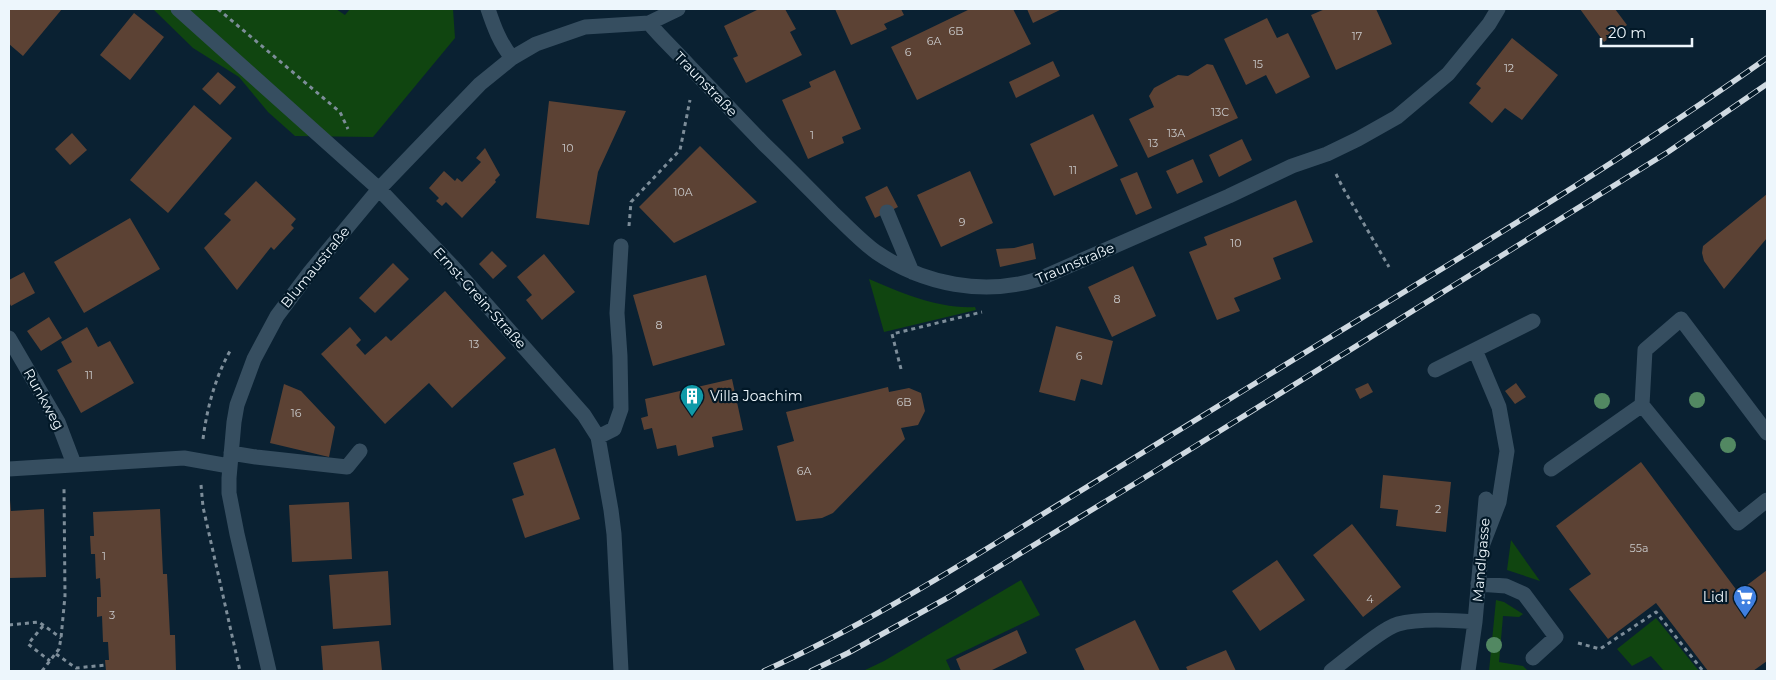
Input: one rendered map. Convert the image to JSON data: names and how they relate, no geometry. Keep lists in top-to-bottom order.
{
  "streets": {
    "street": [
      "Traunstraße",
      "Blumaustraße",
      "Ernst-Grein-Straße",
      "Runkweg",
      "Mandlgasse"
    ]
  },
  "crossings": [
    ["Traunstraße", "Blumaustraße"],
    ["Blumaustraße", "Ernst-Grein-Straße"]
  ],
  "places": {
    "building": ["Villa Joachim"],
    "supermarket": ["Lidl"]
  },
  "house_numbers": [
    "6B",
    "17",
    "6A",
    "6",
    "15",
    "12",
    "13C",
    "13A",
    "1",
    "13",
    "10",
    "11",
    "10A",
    "9",
    "10",
    "8",
    "8",
    "13",
    "6",
    "11",
    "6B",
    "16",
    "6A",
    "2",
    "55a",
    "1",
    "4",
    "3"
  ],
  "scale_bar": "20 m"
}
